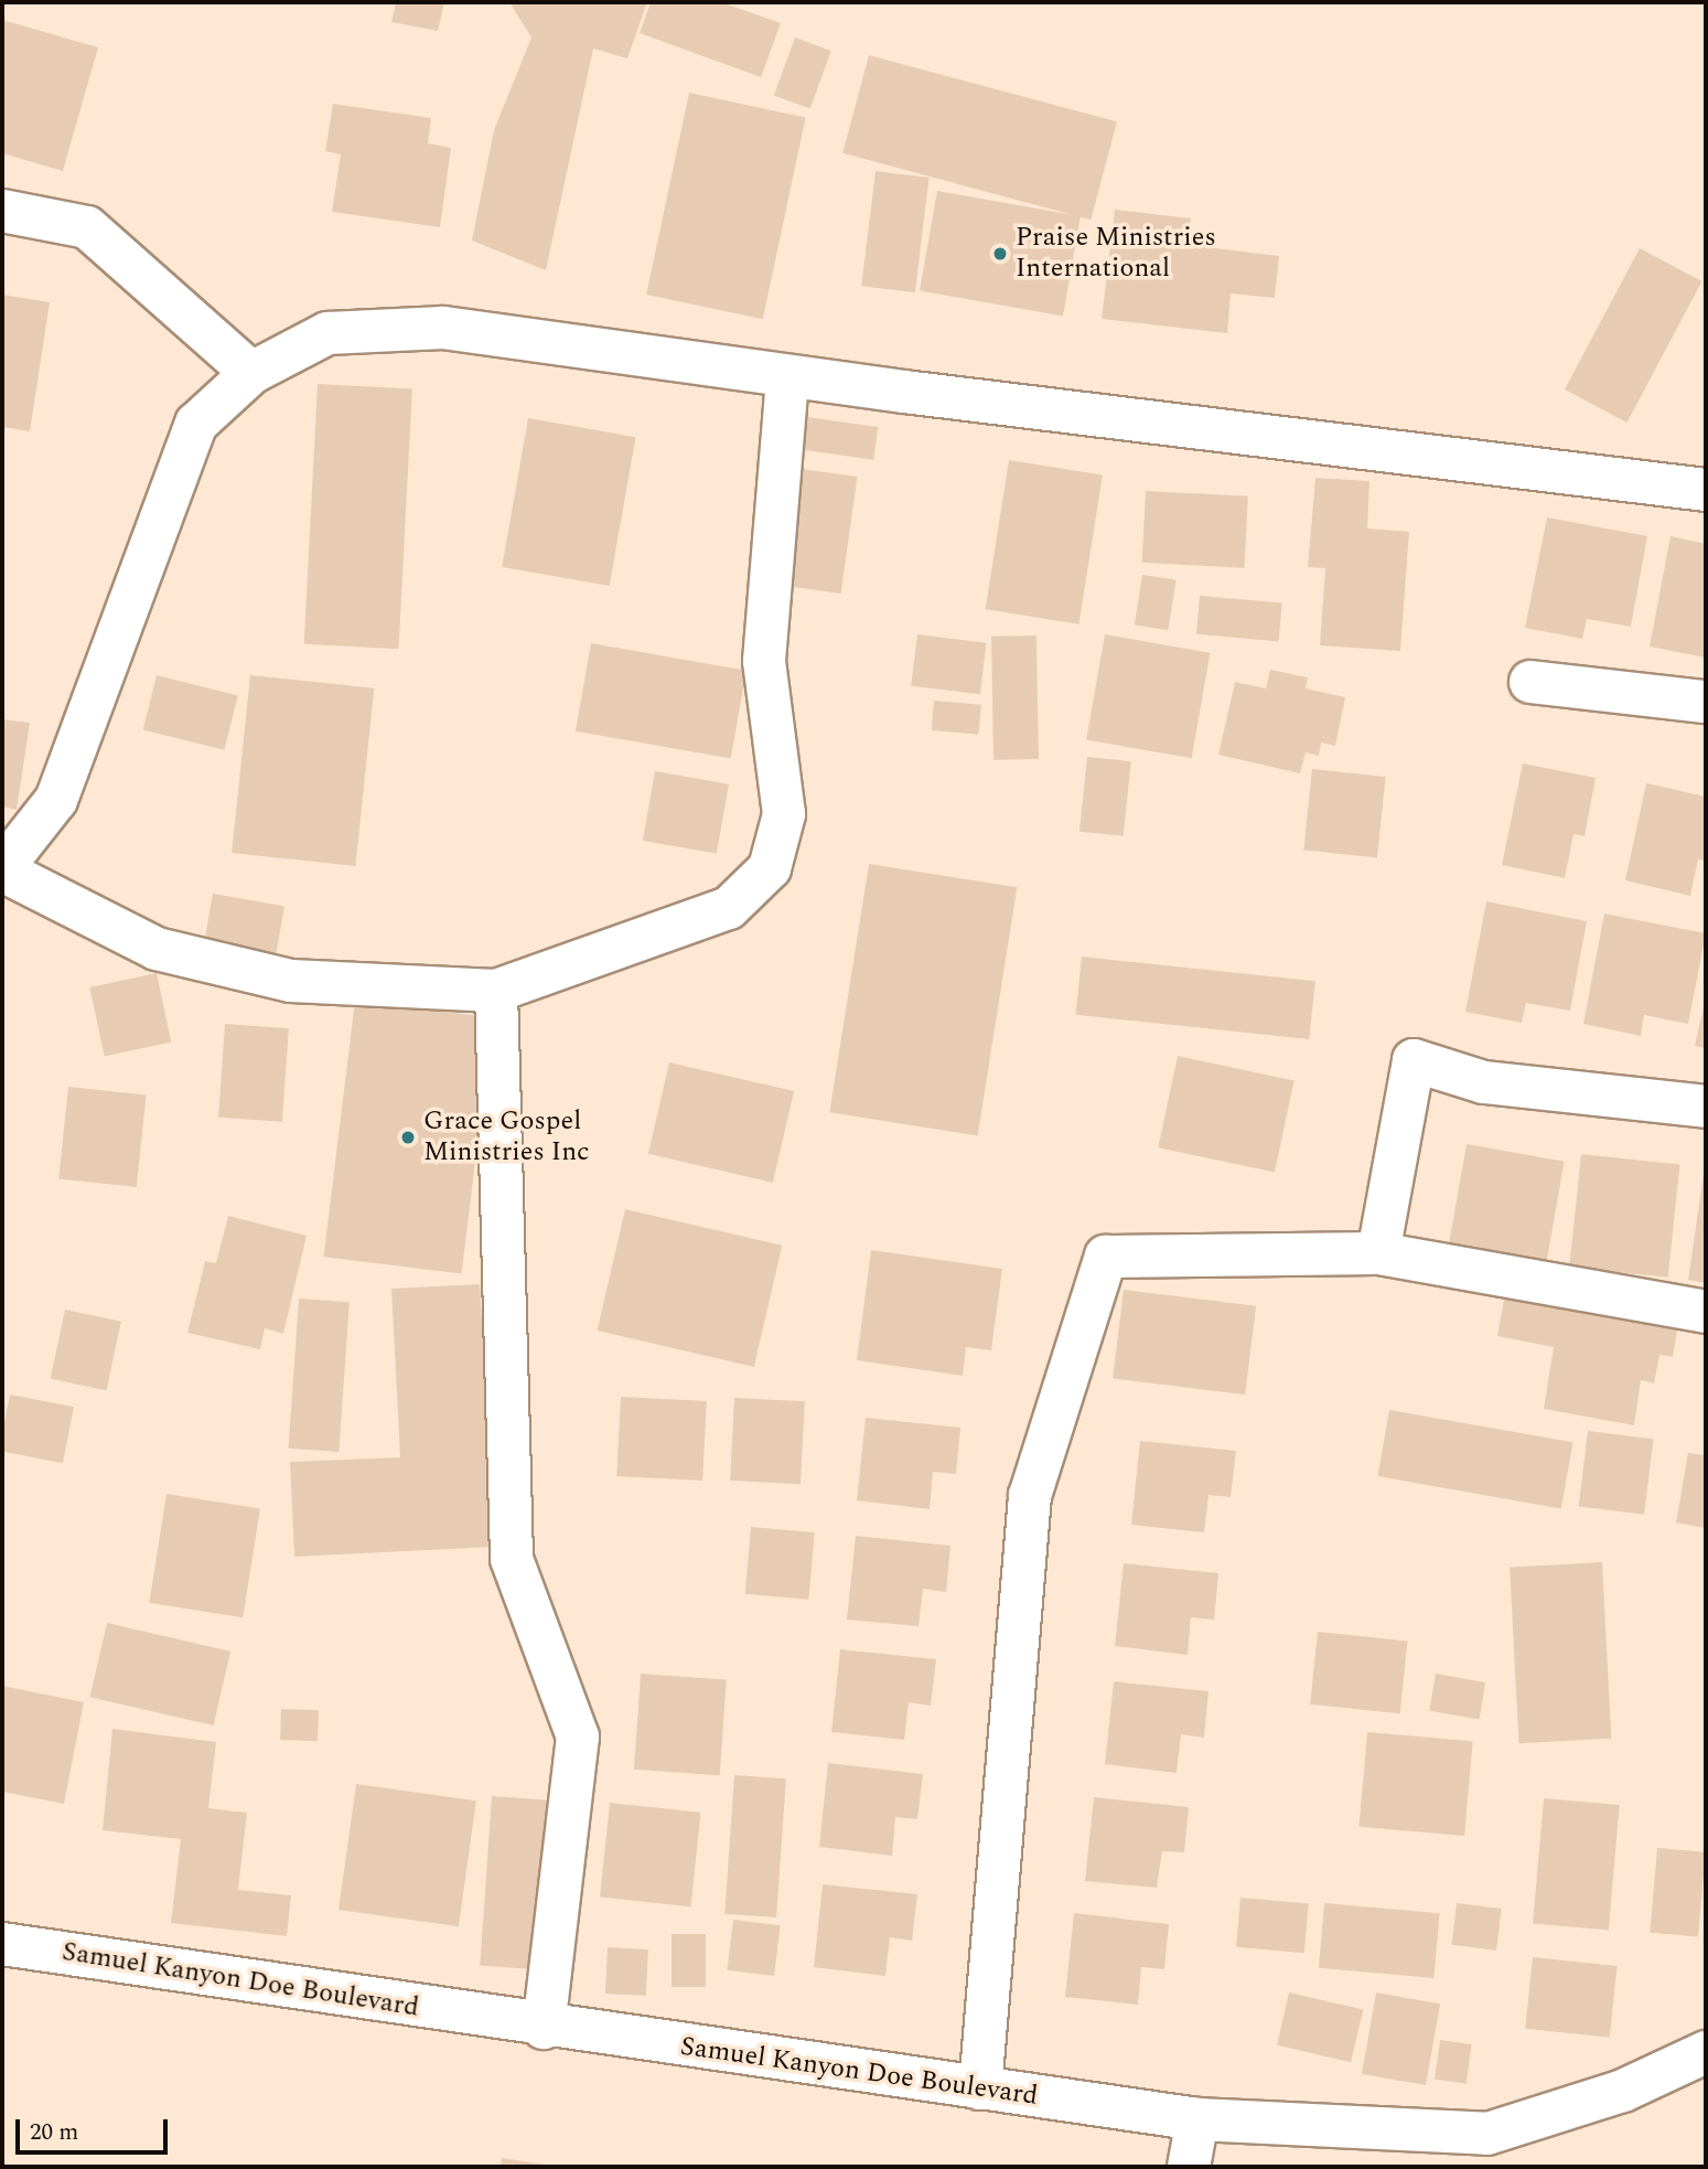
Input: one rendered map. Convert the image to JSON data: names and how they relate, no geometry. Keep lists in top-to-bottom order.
{
  "streets": {
    "street": ["Samuel Kanyon Doe Boulevard"]
  },
  "places": ["Praise Ministries International", "Grace Gospel Ministries Inc"],
  "scale_bar": "20 m"
}
